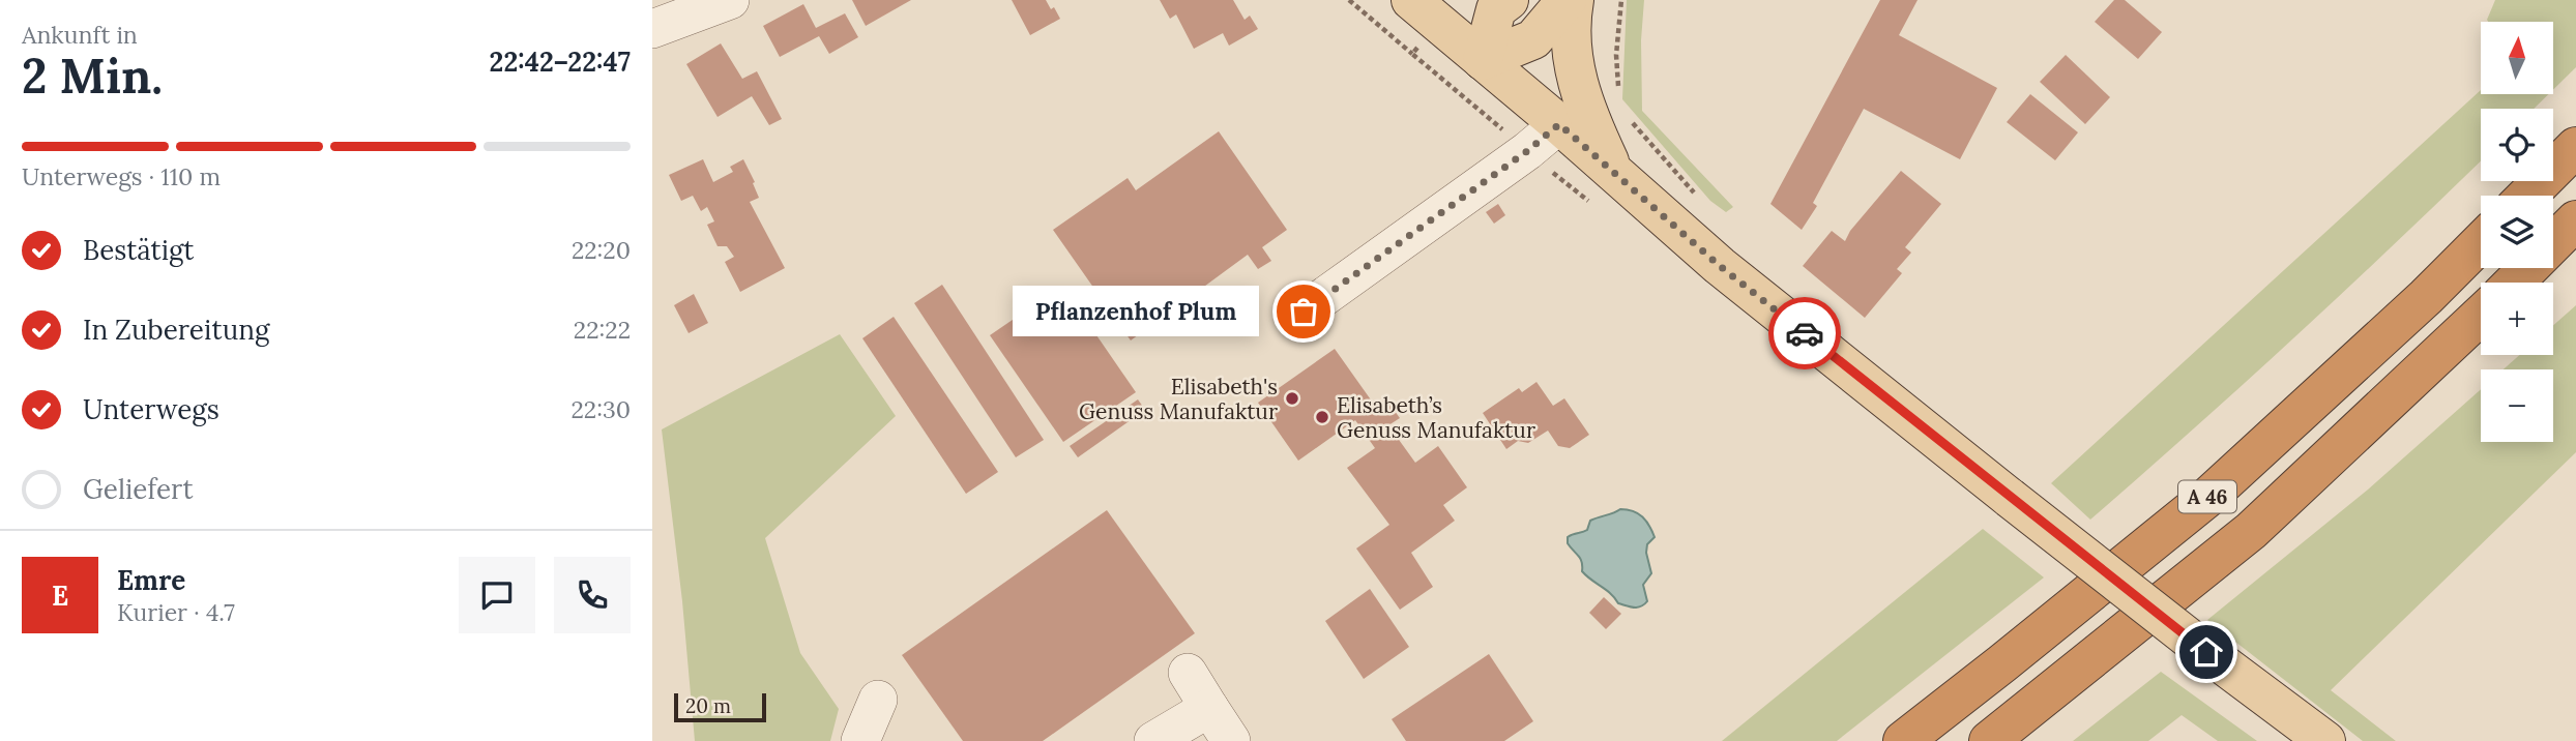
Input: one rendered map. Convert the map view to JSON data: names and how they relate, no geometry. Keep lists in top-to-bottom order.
{
  "streets": {
    "highway": ["A 46"]
  },
  "places": ["Pflanzenhof Plum", "Elisabeth's Genuss Manufaktur", "Elisabeth’s Genuss Manufaktur"],
  "scale_bar": "20 m",
  "north": "top",
  "page": {
    "heading": ["2 Min.", "Ankunft in", "22:42–22:47"],
    "panel": ["Emre", "Kurier · 4.7"],
    "map_buttons": ["+", "−"],
    "bar": "Unterwegs · 110 m",
    "list": [
      ["Bestätigt", "22:20"],
      ["In Zubereitung", "22:22"],
      ["Unterwegs", "22:30"],
      "Geliefert"
    ],
    "bubble": "Pflanzenhof Plum",
    "round": "E",
    "scale": "20 m"
  }
}
